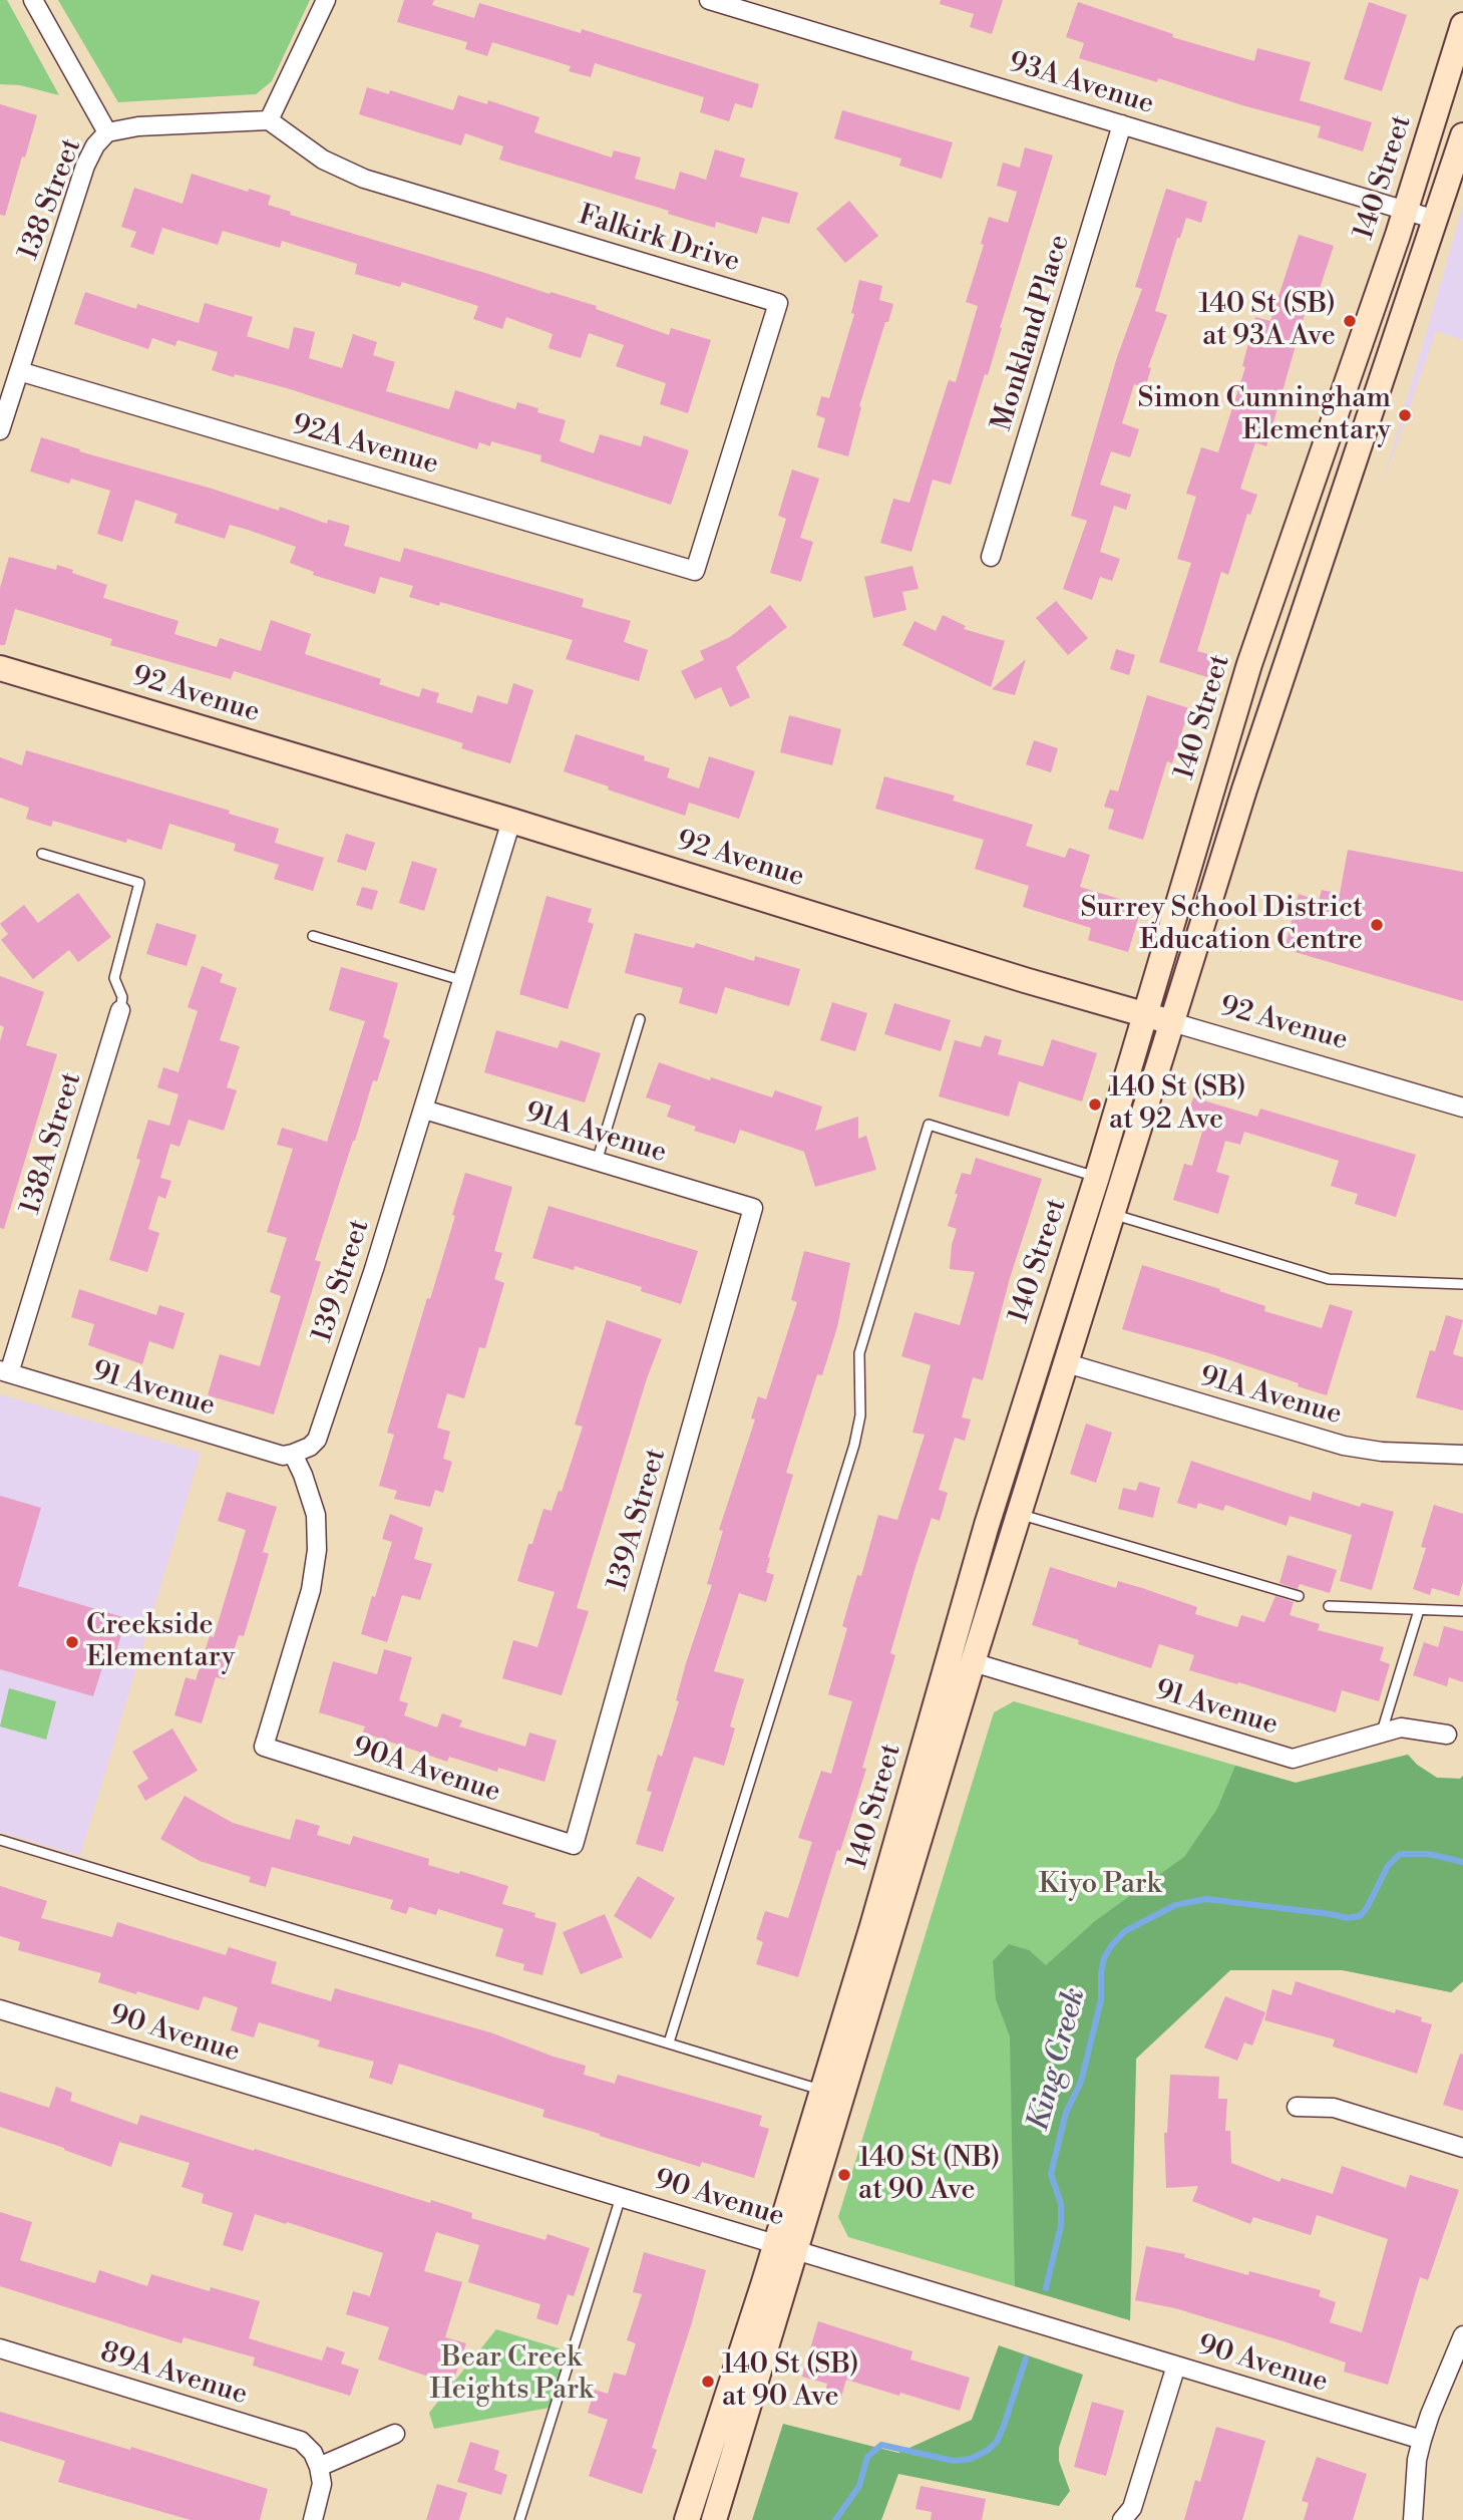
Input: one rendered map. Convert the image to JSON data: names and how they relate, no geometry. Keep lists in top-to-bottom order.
{
  "streets": {
    "main road": ["140 Street", "92 Avenue"],
    "street": [
      "93A Avenue",
      "138 Street",
      "Falkirk Drive",
      "Monkland Place",
      "92A Avenue",
      "91A Avenue",
      "138A Street",
      "139 Street",
      "91 Avenue",
      "139A Street",
      "90A Avenue",
      "90 Avenue",
      "89A Avenue"
    ]
  },
  "crossings": [
    ["93A Avenue", "140 Street"],
    ["93A Avenue", "Monkland Place"],
    ["140 Street", "92 Avenue"],
    ["140 Street", "91A Avenue"],
    ["140 Street", "91 Avenue"],
    ["140 Street", "90 Avenue"],
    ["138 Street", "92A Avenue"],
    ["Falkirk Drive", "92A Avenue"],
    ["92 Avenue", "139 Street"],
    ["91A Avenue", "139 Street"],
    ["91A Avenue", "139A Street"],
    ["138A Street", "91 Avenue"],
    ["139 Street", "91 Avenue"],
    ["139 Street", "90A Avenue"],
    ["91 Avenue", "90A Avenue"],
    ["139A Street", "90A Avenue"]
  ],
  "water": ["King Creek"],
  "parks": ["Kiyo Park", "Bear Creek Heights Park"],
  "places": [
    "140 St (SB) at 93A Ave",
    "Simon Cunningham Elementary",
    "Surrey School District Education Centre",
    "140 St (SB) at 92 Ave",
    "Creekside Elementary",
    "140 St (NB) at 90 Ave",
    "140 St (SB) at 90 Ave"
  ]
}
